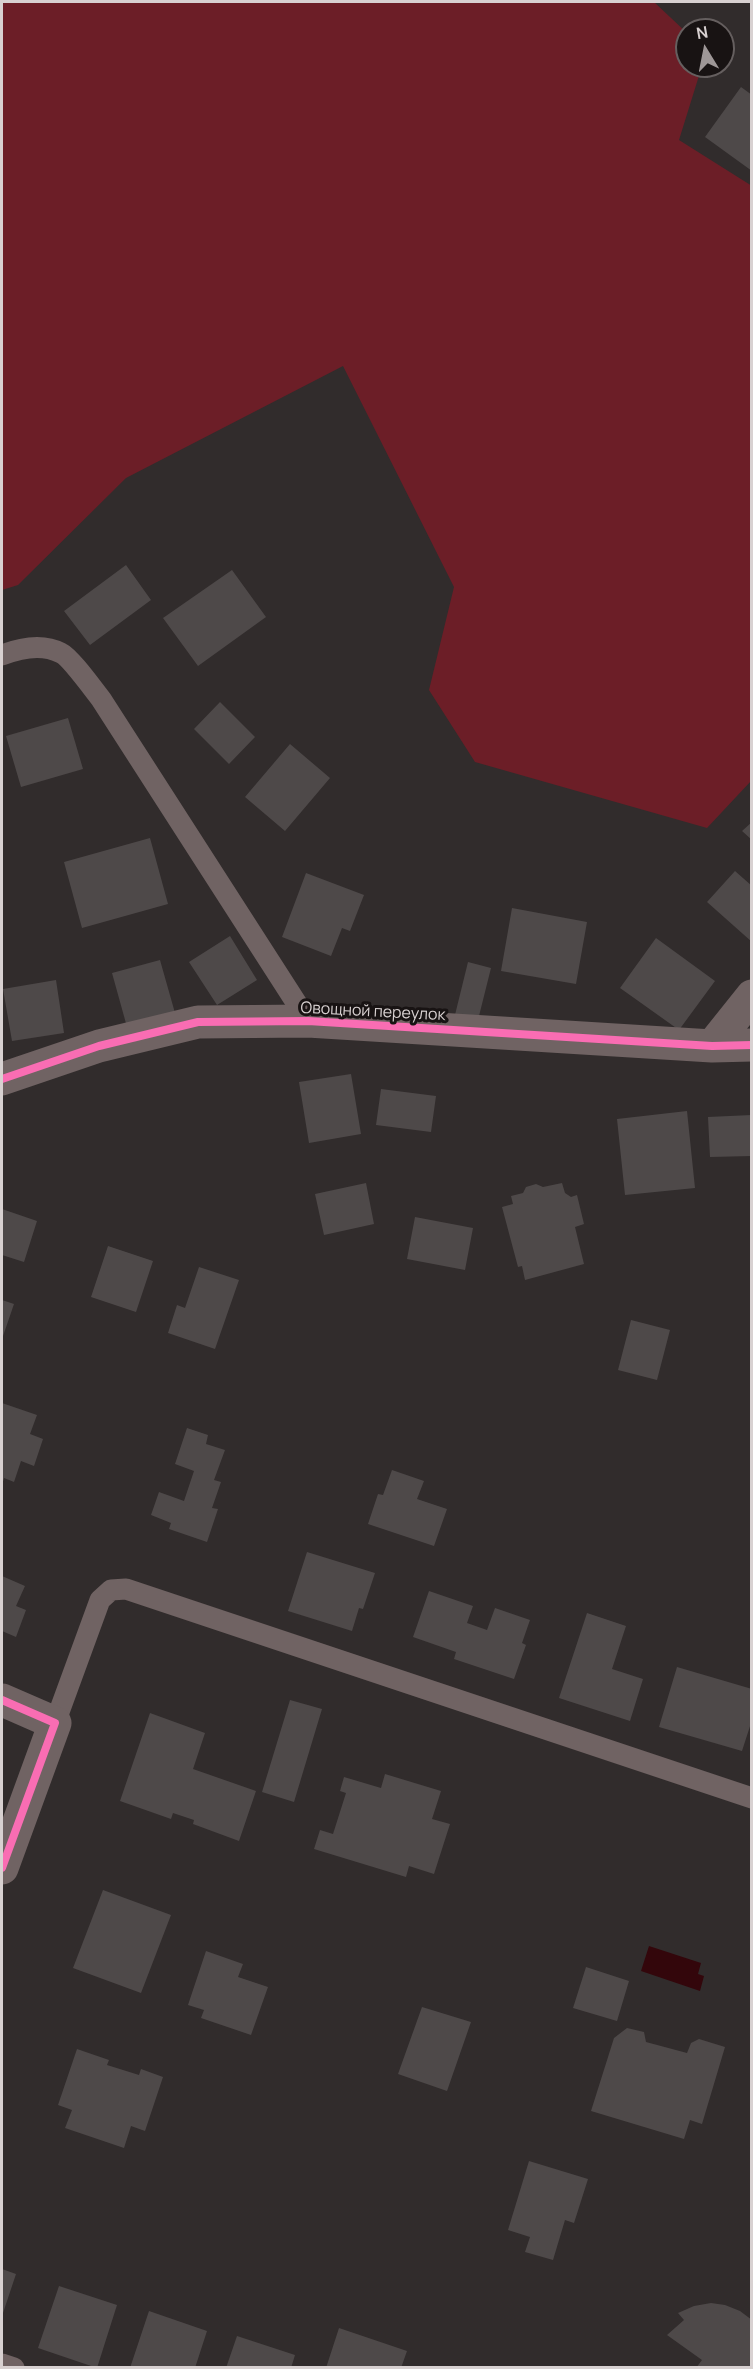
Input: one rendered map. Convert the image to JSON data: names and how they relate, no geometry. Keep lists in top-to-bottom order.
{
  "streets": {
    "street": ["Овощной переулок"]
  },
  "north": "top"
}
